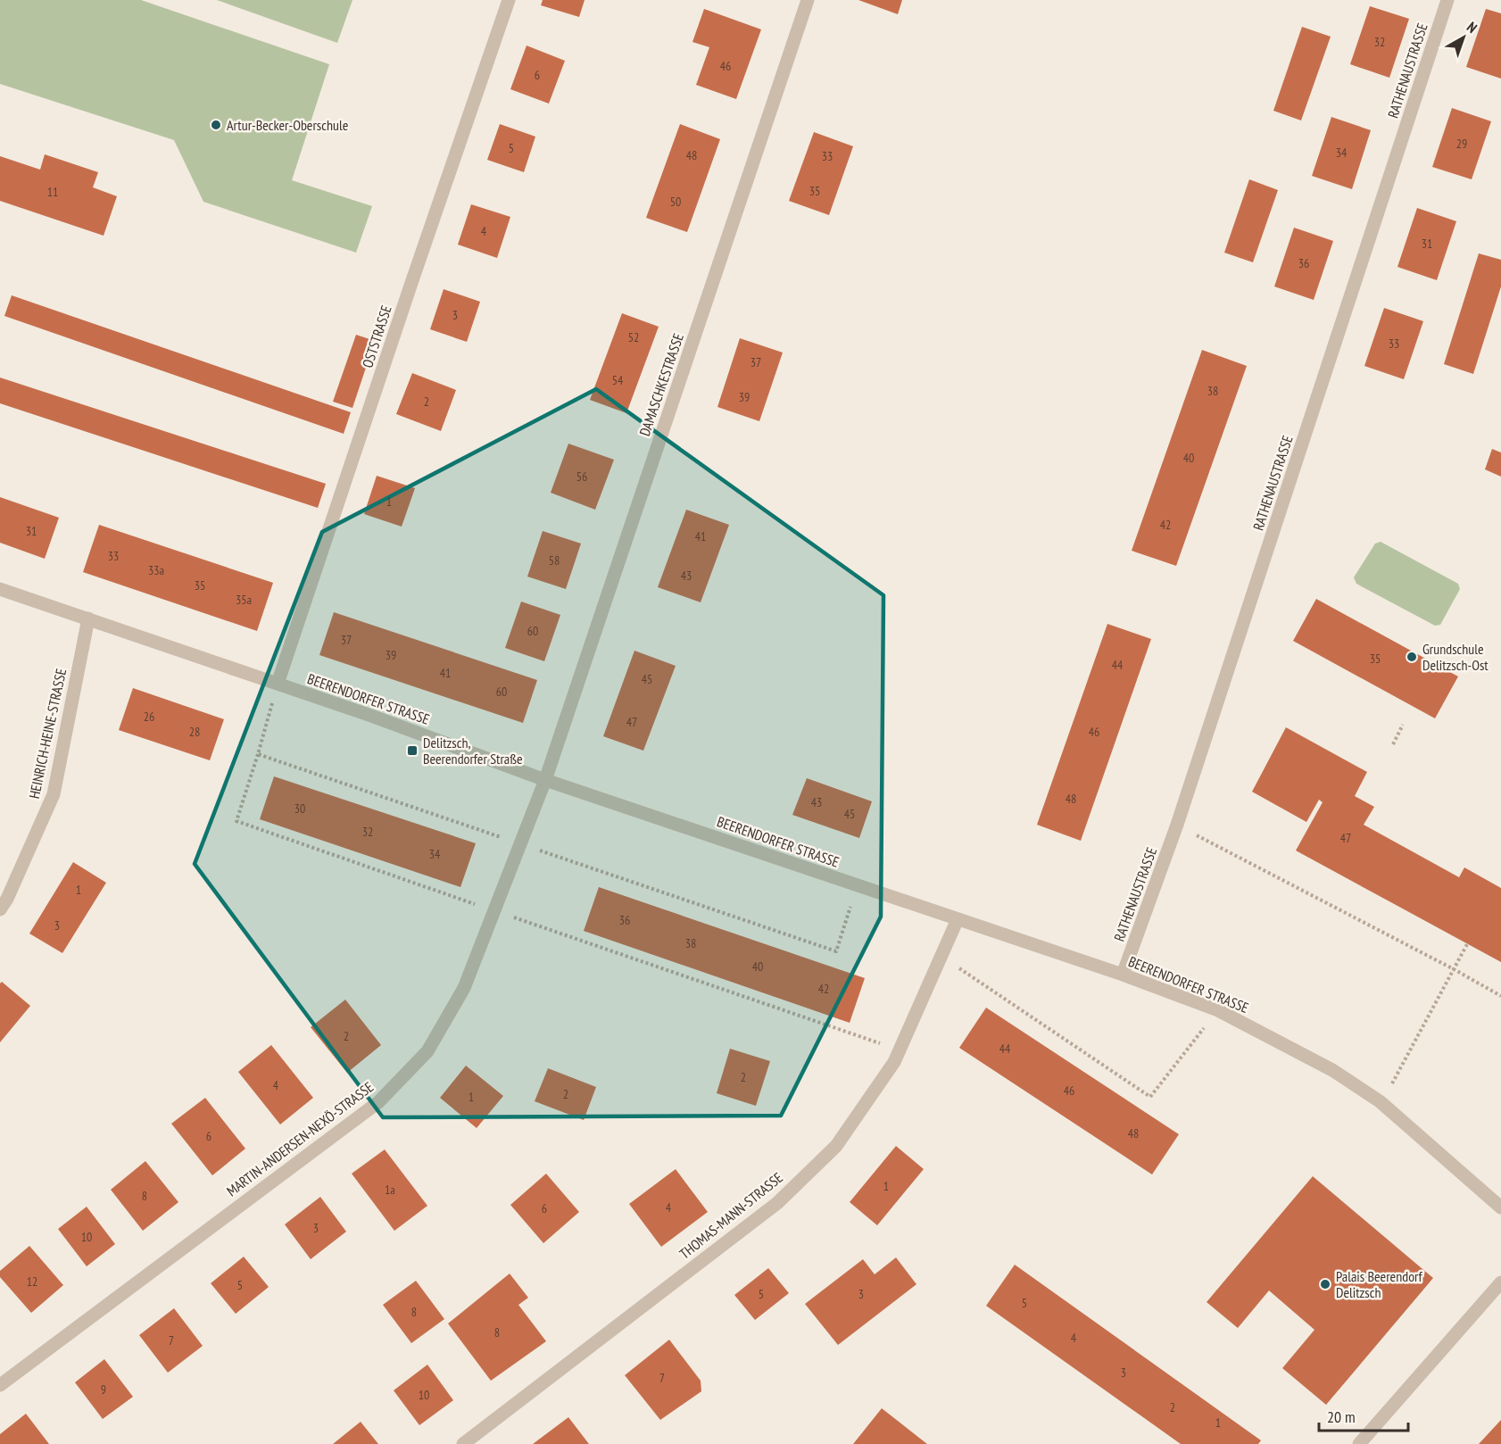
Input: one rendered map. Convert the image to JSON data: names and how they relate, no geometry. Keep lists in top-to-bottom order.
{
  "streets": {
    "street": [
      "RATHENAUSTRASSE",
      "OSTSTRASSE",
      "DAMASCHKESTRASSE",
      "BEERENDORFER STRASSE",
      "HEINRICH-HEINE-STRASSE",
      "MARTIN-ANDERSEN-NEXÖ-STRASSE",
      "THOMAS-MANN-STRASSE"
    ]
  },
  "crossings": [
    ["RATHENAUSTRASSE", "BEERENDORFER STRASSE"],
    ["OSTSTRASSE", "BEERENDORFER STRASSE"],
    ["DAMASCHKESTRASSE", "BEERENDORFER STRASSE"],
    ["DAMASCHKESTRASSE", "MARTIN-ANDERSEN-NEXÖ-STRASSE"],
    ["BEERENDORFER STRASSE", "HEINRICH-HEINE-STRASSE"],
    ["BEERENDORFER STRASSE", "MARTIN-ANDERSEN-NEXÖ-STRASSE"],
    ["BEERENDORFER STRASSE", "THOMAS-MANN-STRASSE"]
  ],
  "places": {
    "other": ["Artur-Becker-Oberschule", "Grundschule Delitzsch-Ost", "Palais Beerendorf Delitzsch"],
    "transit": ["Delitzsch, Beerendorfer Straße"]
  },
  "house_numbers": [
    "32",
    "46",
    "6",
    "29",
    "5",
    "34",
    "48",
    "33",
    "35",
    "11",
    "50",
    "4",
    "31",
    "36",
    "3",
    "52",
    "33",
    "37",
    "54",
    "38",
    "39",
    "2",
    "40",
    "56",
    "1",
    "42",
    "31",
    "41",
    "33",
    "58",
    "33a",
    "43",
    "35",
    "35a",
    "60",
    "37",
    "39",
    "35",
    "44",
    "41",
    "45",
    "60",
    "26",
    "47",
    "28",
    "46",
    "48",
    "43",
    "30",
    "45",
    "32",
    "47",
    "34",
    "1",
    "36",
    "3",
    "38",
    "40",
    "42",
    "2",
    "44",
    "2",
    "4",
    "46",
    "2",
    "1",
    "48",
    "6",
    "1",
    "1a",
    "8",
    "4",
    "6",
    "3",
    "10",
    "12",
    "5",
    "5",
    "3",
    "5",
    "8",
    "8",
    "4",
    "7",
    "3",
    "7",
    "9",
    "10",
    "2",
    "1"
  ],
  "scale_bar": "20 m",
  "north": "top right"
}
